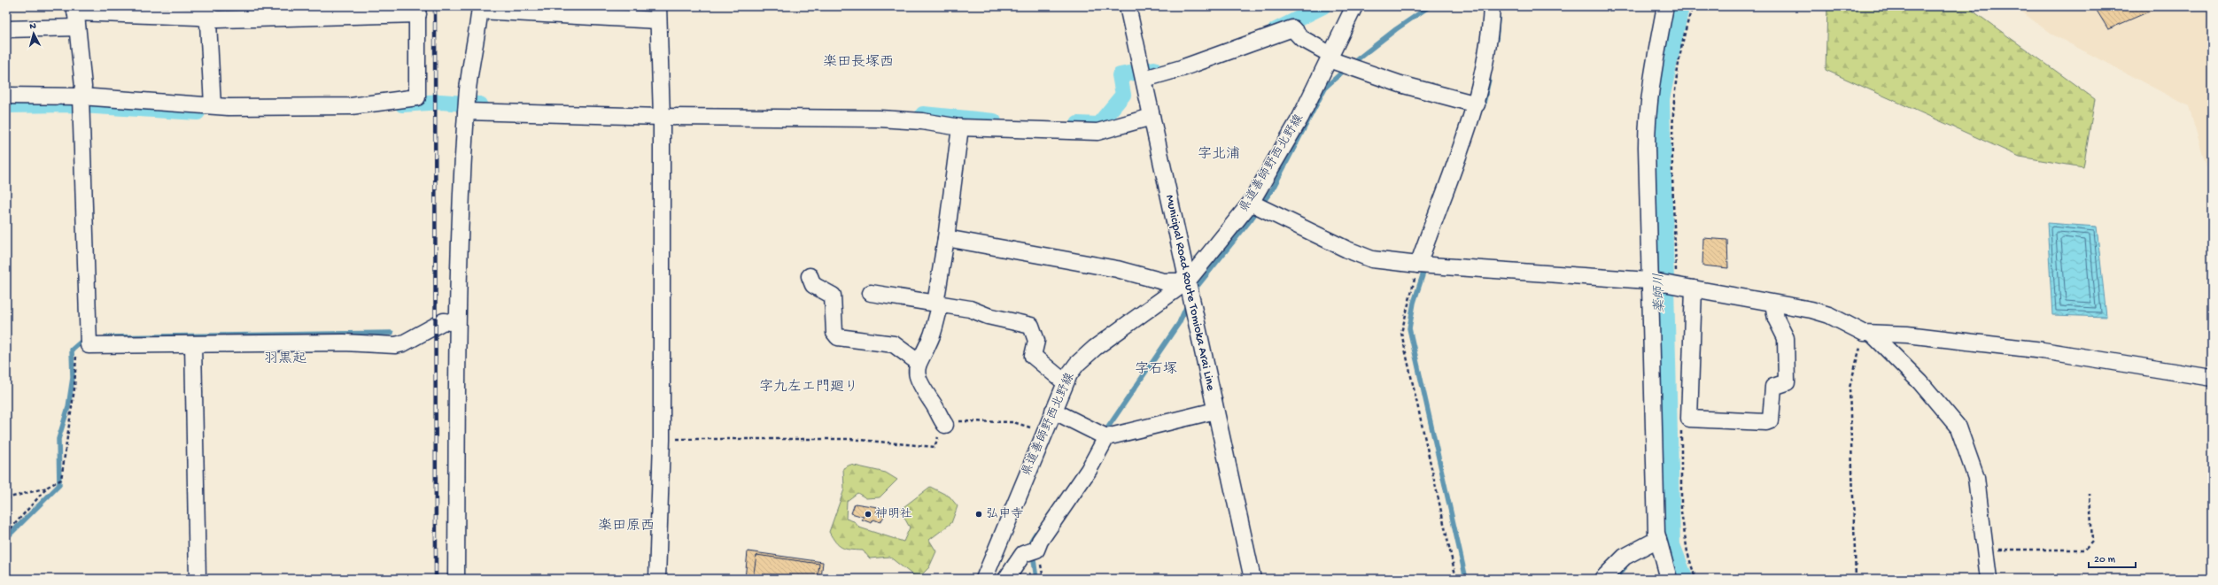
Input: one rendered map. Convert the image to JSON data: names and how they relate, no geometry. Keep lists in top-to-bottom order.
{
  "streets": {
    "street": ["県道善師野西北野線", "Municipal Road Route Tomioka Arai Line"]
  },
  "crossings": [
    ["県道善師野西北野線", "Municipal Road Route Tomioka Arai Line"]
  ],
  "districts": [
    "楽田長塚西",
    "字北浦",
    "羽黒起",
    "字石塚",
    "字九左エ門廻り",
    "楽田原西"
  ],
  "water": ["薬師川"],
  "places": ["神明社", "弘申寺"],
  "scale_bar": "20 m",
  "north": "top"
}
